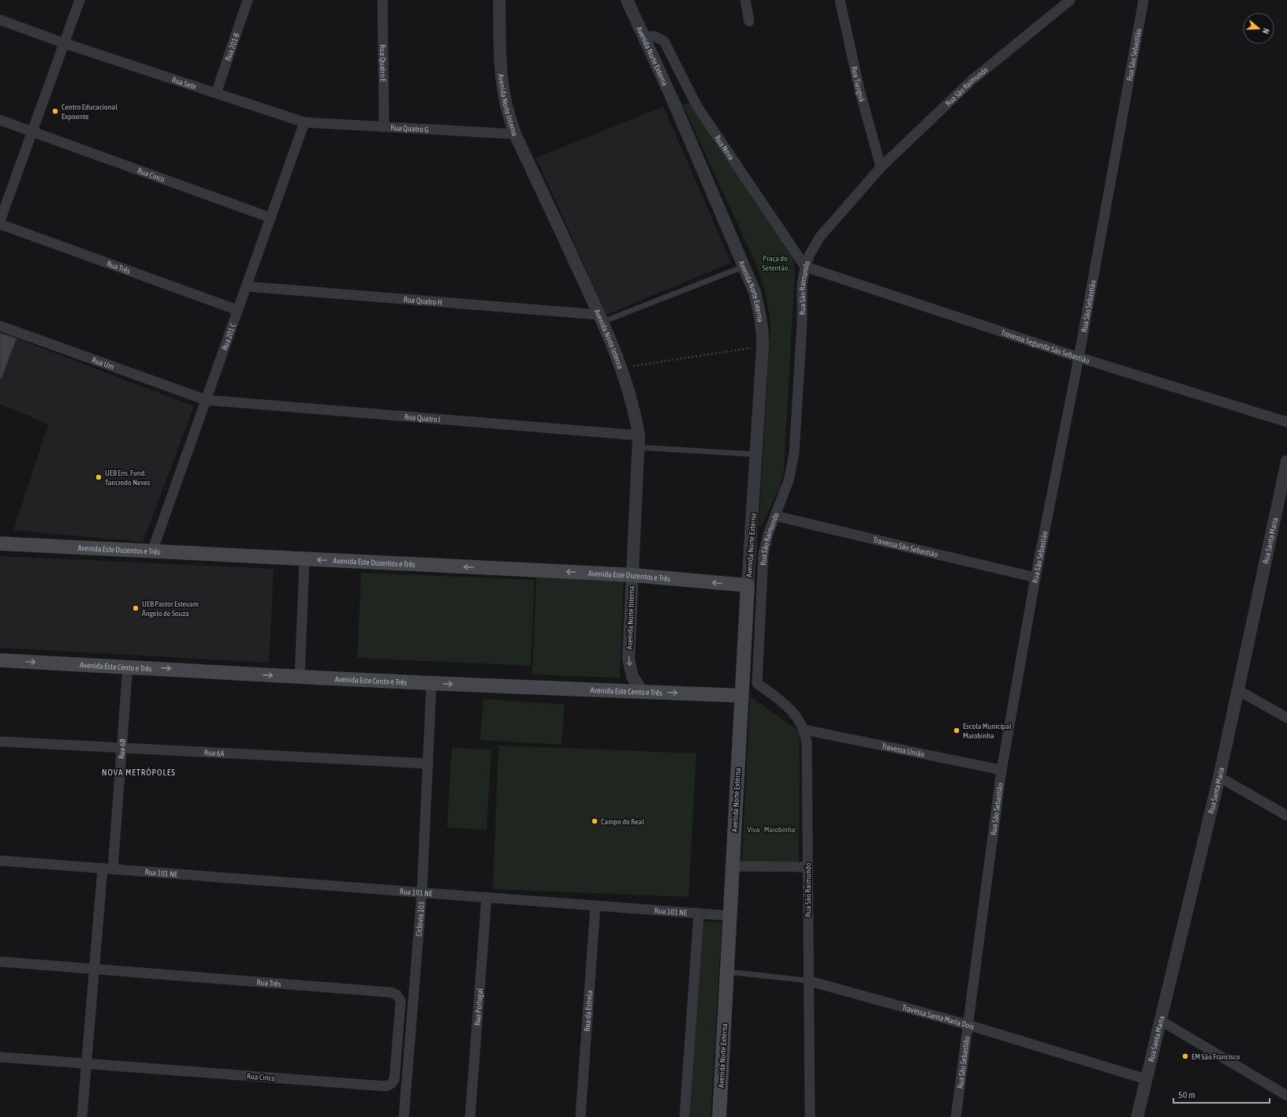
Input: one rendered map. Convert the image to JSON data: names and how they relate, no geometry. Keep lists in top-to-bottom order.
{
  "streets": {
    "main road": ["Avenida Norte Externa", "Avenida Este Duzentos e Três", "Avenida Este Cento e Três"],
    "street": [
      "Rua 201-B",
      "Rua São Sebastião",
      "Rua Quatro E",
      "Rua Sete",
      "Rua Tianguá",
      "Rua São Raimundo",
      "Avenida Norte Interna",
      "Rua Quatro G",
      "Rua Nova",
      "Rua Cinco",
      "Rua Três",
      "Rua Quatro H",
      "Rua 201 C",
      "Travessa Segunda São Sebastião",
      "Rua Um",
      "Rua Quatro I",
      "Rua Santa Maria",
      "Travessa São Sebastião",
      "Rua 6B",
      "Travessa União",
      "Rua 6A",
      "Rua 101 NE",
      "Ciclovia 103",
      "Rua Portugal",
      "Rua da Estrela",
      "Travessa Santa Maria Dois"
    ]
  },
  "crossings": [
    ["Rua 201-B", "Rua Sete"],
    ["Rua São Sebastião", "Travessa Segunda São Sebastião"],
    ["Rua São Sebastião", "Travessa São Sebastião"],
    ["Rua São Sebastião", "Travessa União"],
    ["Rua São Sebastião", "Travessa Santa Maria Dois"],
    ["Avenida Norte Externa", "Rua Nova"],
    ["Avenida Norte Externa", "Avenida Este Duzentos e Três"],
    ["Avenida Norte Externa", "Avenida Este Cento e Três"],
    ["Avenida Norte Externa", "Rua 101 NE"],
    ["Avenida Norte Externa", "Travessa Santa Maria Dois"],
    ["Rua Quatro E", "Rua Quatro G"],
    ["Rua Sete", "Rua Quatro G"],
    ["Rua Sete", "Rua 201 C"],
    ["Rua Tianguá", "Rua São Raimundo"],
    ["Rua São Raimundo", "Rua Nova"],
    ["Rua São Raimundo", "Travessa Segunda São Sebastião"],
    ["Rua São Raimundo", "Travessa São Sebastião"],
    ["Rua São Raimundo", "Travessa União"],
    ["Rua São Raimundo", "Travessa Santa Maria Dois"],
    ["Avenida Norte Interna", "Rua Quatro G"],
    ["Avenida Norte Interna", "Rua Quatro H"],
    ["Avenida Norte Interna", "Rua Quatro I"],
    ["Avenida Norte Interna", "Avenida Este Duzentos e Três"],
    ["Avenida Norte Interna", "Avenida Este Cento e Três"],
    ["Rua Quatro G", "Rua 201 C"],
    ["Rua Nova", "Travessa Segunda São Sebastião"],
    ["Rua Cinco", "Rua Três"],
    ["Rua Cinco", "Rua 201 C"],
    ["Rua Três", "Rua 201 C"],
    ["Rua Quatro H", "Rua 201 C"],
    ["Rua 201 C", "Rua Um"],
    ["Rua 201 C", "Rua Quatro I"],
    ["Rua 201 C", "Avenida Este Duzentos e Três"],
    ["Rua Um", "Rua Quatro I"],
    ["Rua Santa Maria", "Travessa Santa Maria Dois"],
    ["Avenida Este Cento e Três", "Rua 6B"],
    ["Avenida Este Cento e Três", "Ciclovia 103"],
    ["Rua 6B", "Rua 6A"],
    ["Rua 6B", "Rua 101 NE"],
    ["Rua 6A", "Ciclovia 103"],
    ["Rua 101 NE", "Ciclovia 103"],
    ["Rua 101 NE", "Rua Portugal"],
    ["Rua 101 NE", "Rua da Estrela"]
  ],
  "one_way": ["Avenida Este Duzentos e Três", "Avenida Este Cento e Três"],
  "districts": ["NOVA METRÓPOLES"],
  "parks": ["Praça do Setentão", "Viva - Maiobinha"],
  "places": [
    "Centro Educacional Expoente",
    "UEB Ens. Fund. Tancredo Neves",
    "UEB Pastor Estevam Ângelo de Souza",
    "Escola Municipal Maiobinha",
    "Campo do Real",
    "EM São Francisco"
  ],
  "scale_bar": "50 m",
  "north": "right"
}
